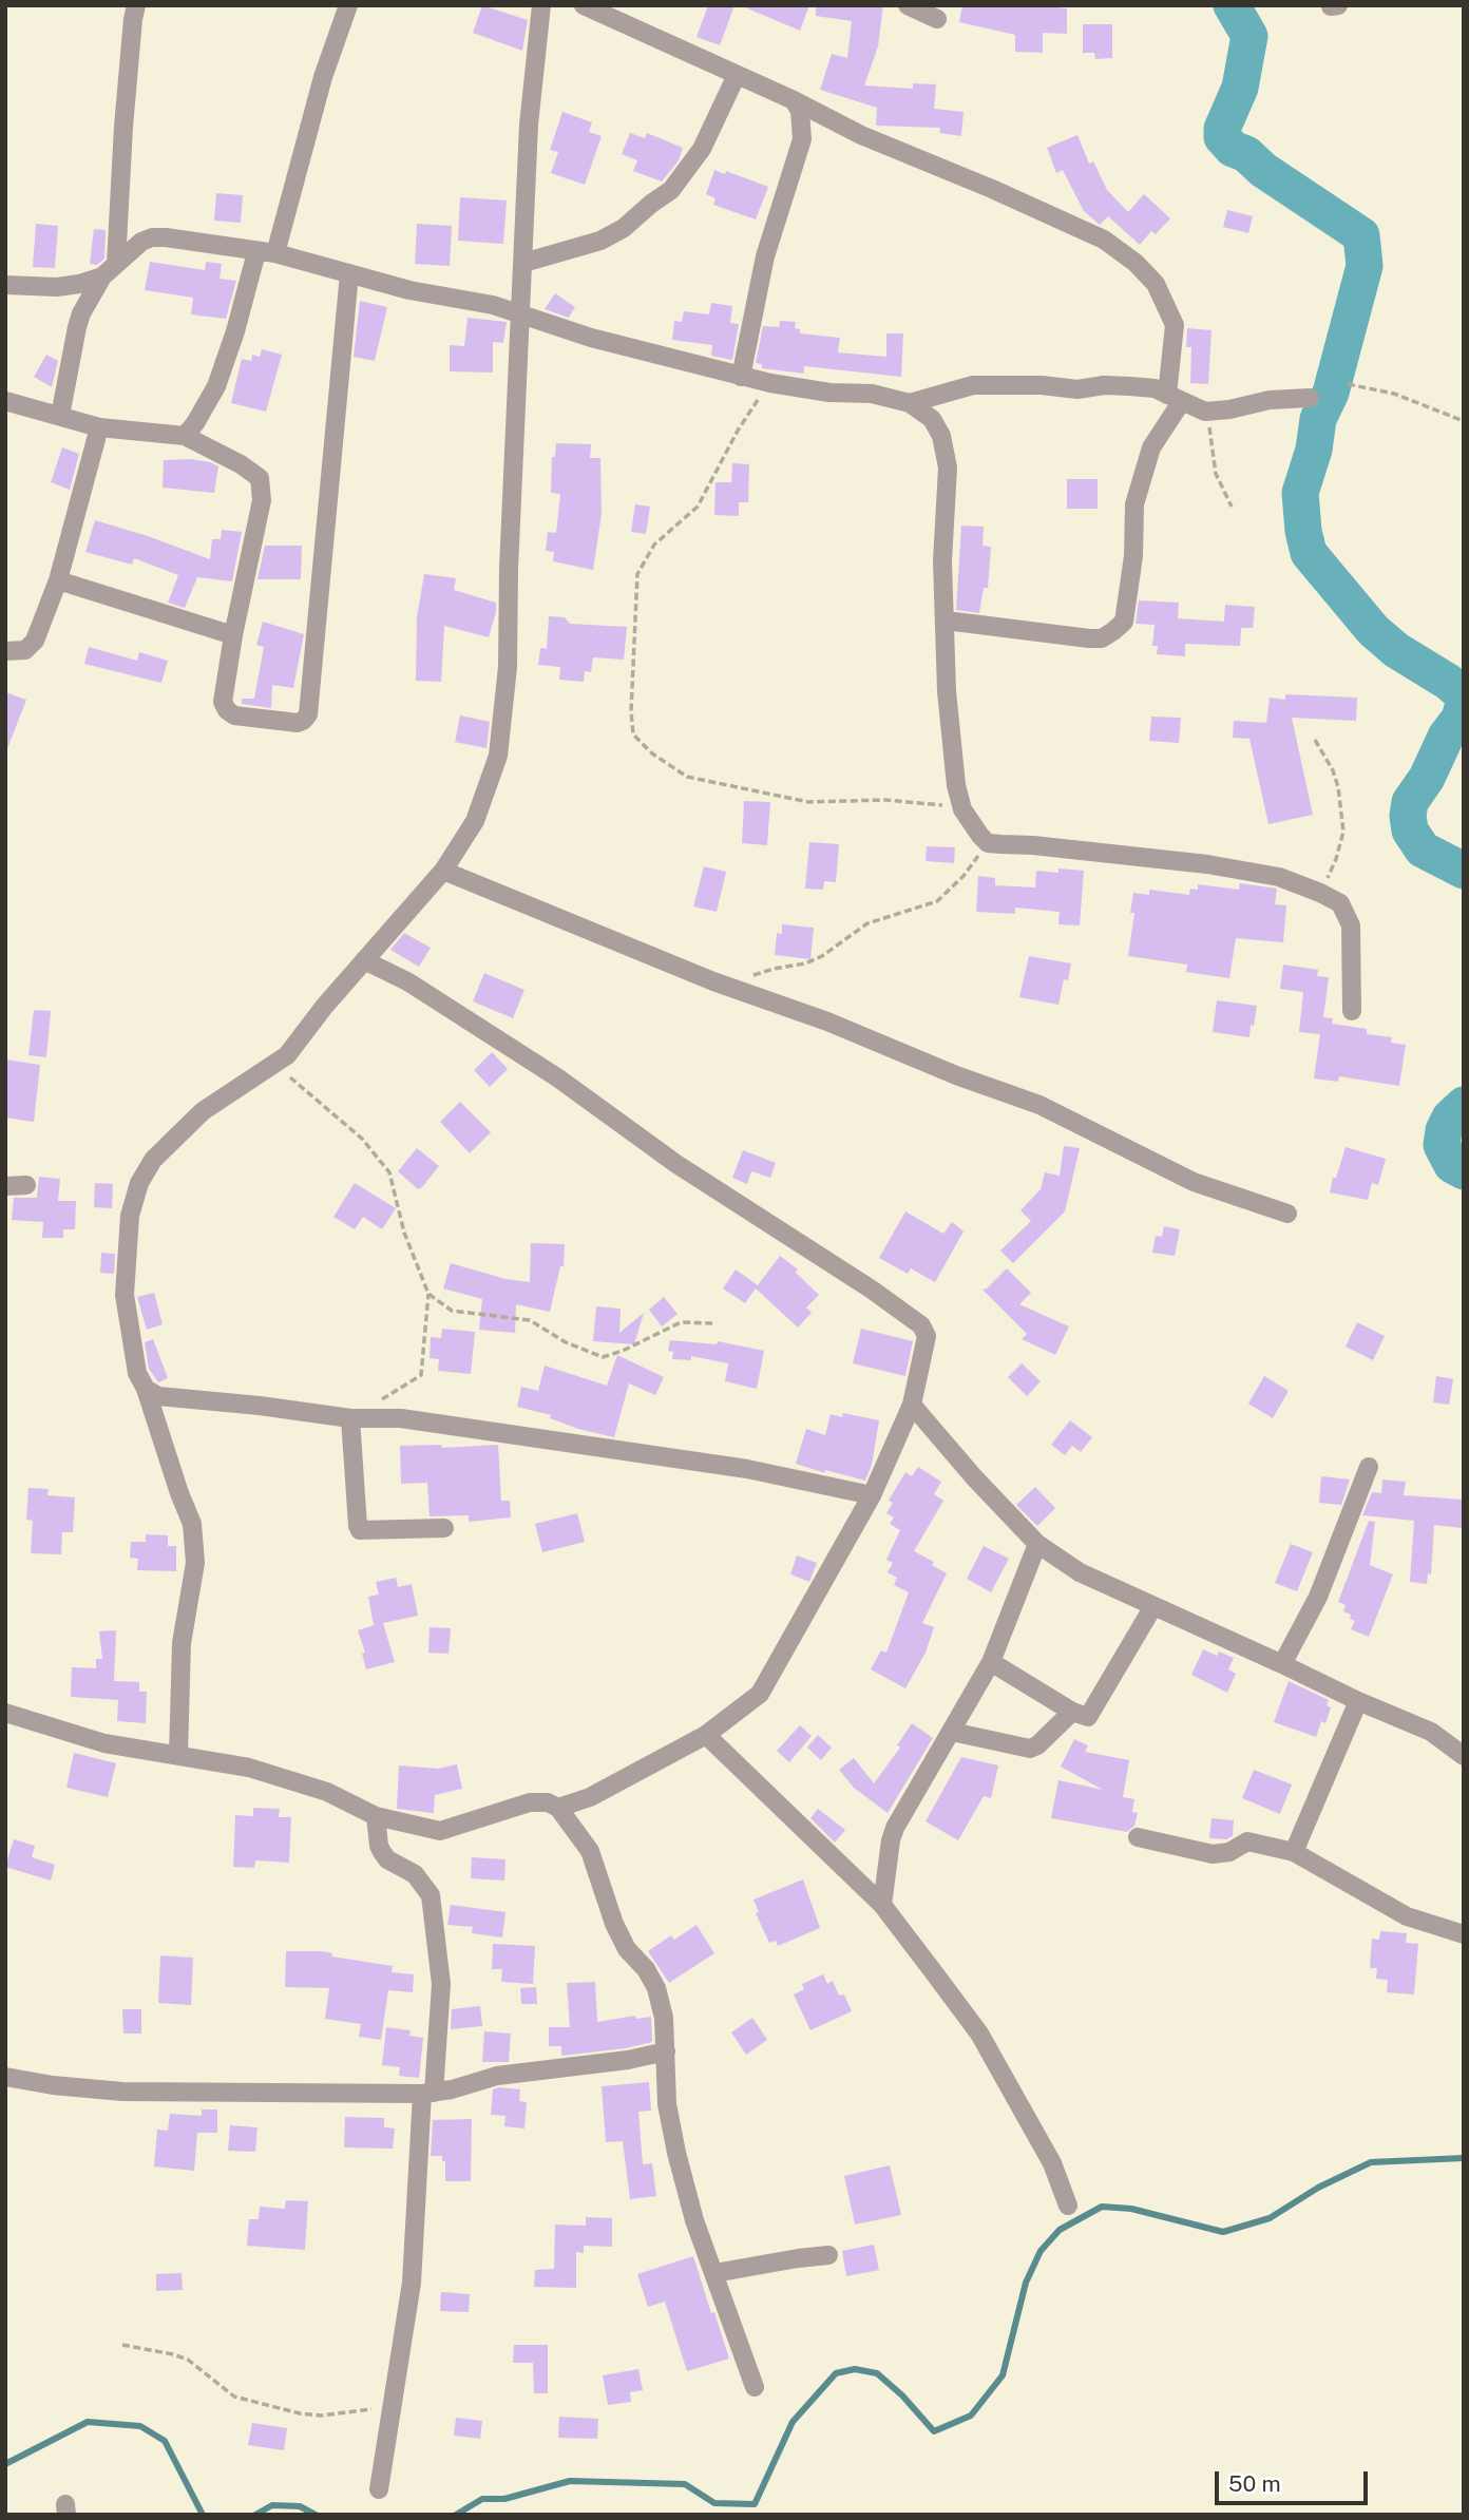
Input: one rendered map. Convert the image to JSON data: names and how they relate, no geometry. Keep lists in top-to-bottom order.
{
  "scale_bar": "50 m"
}
